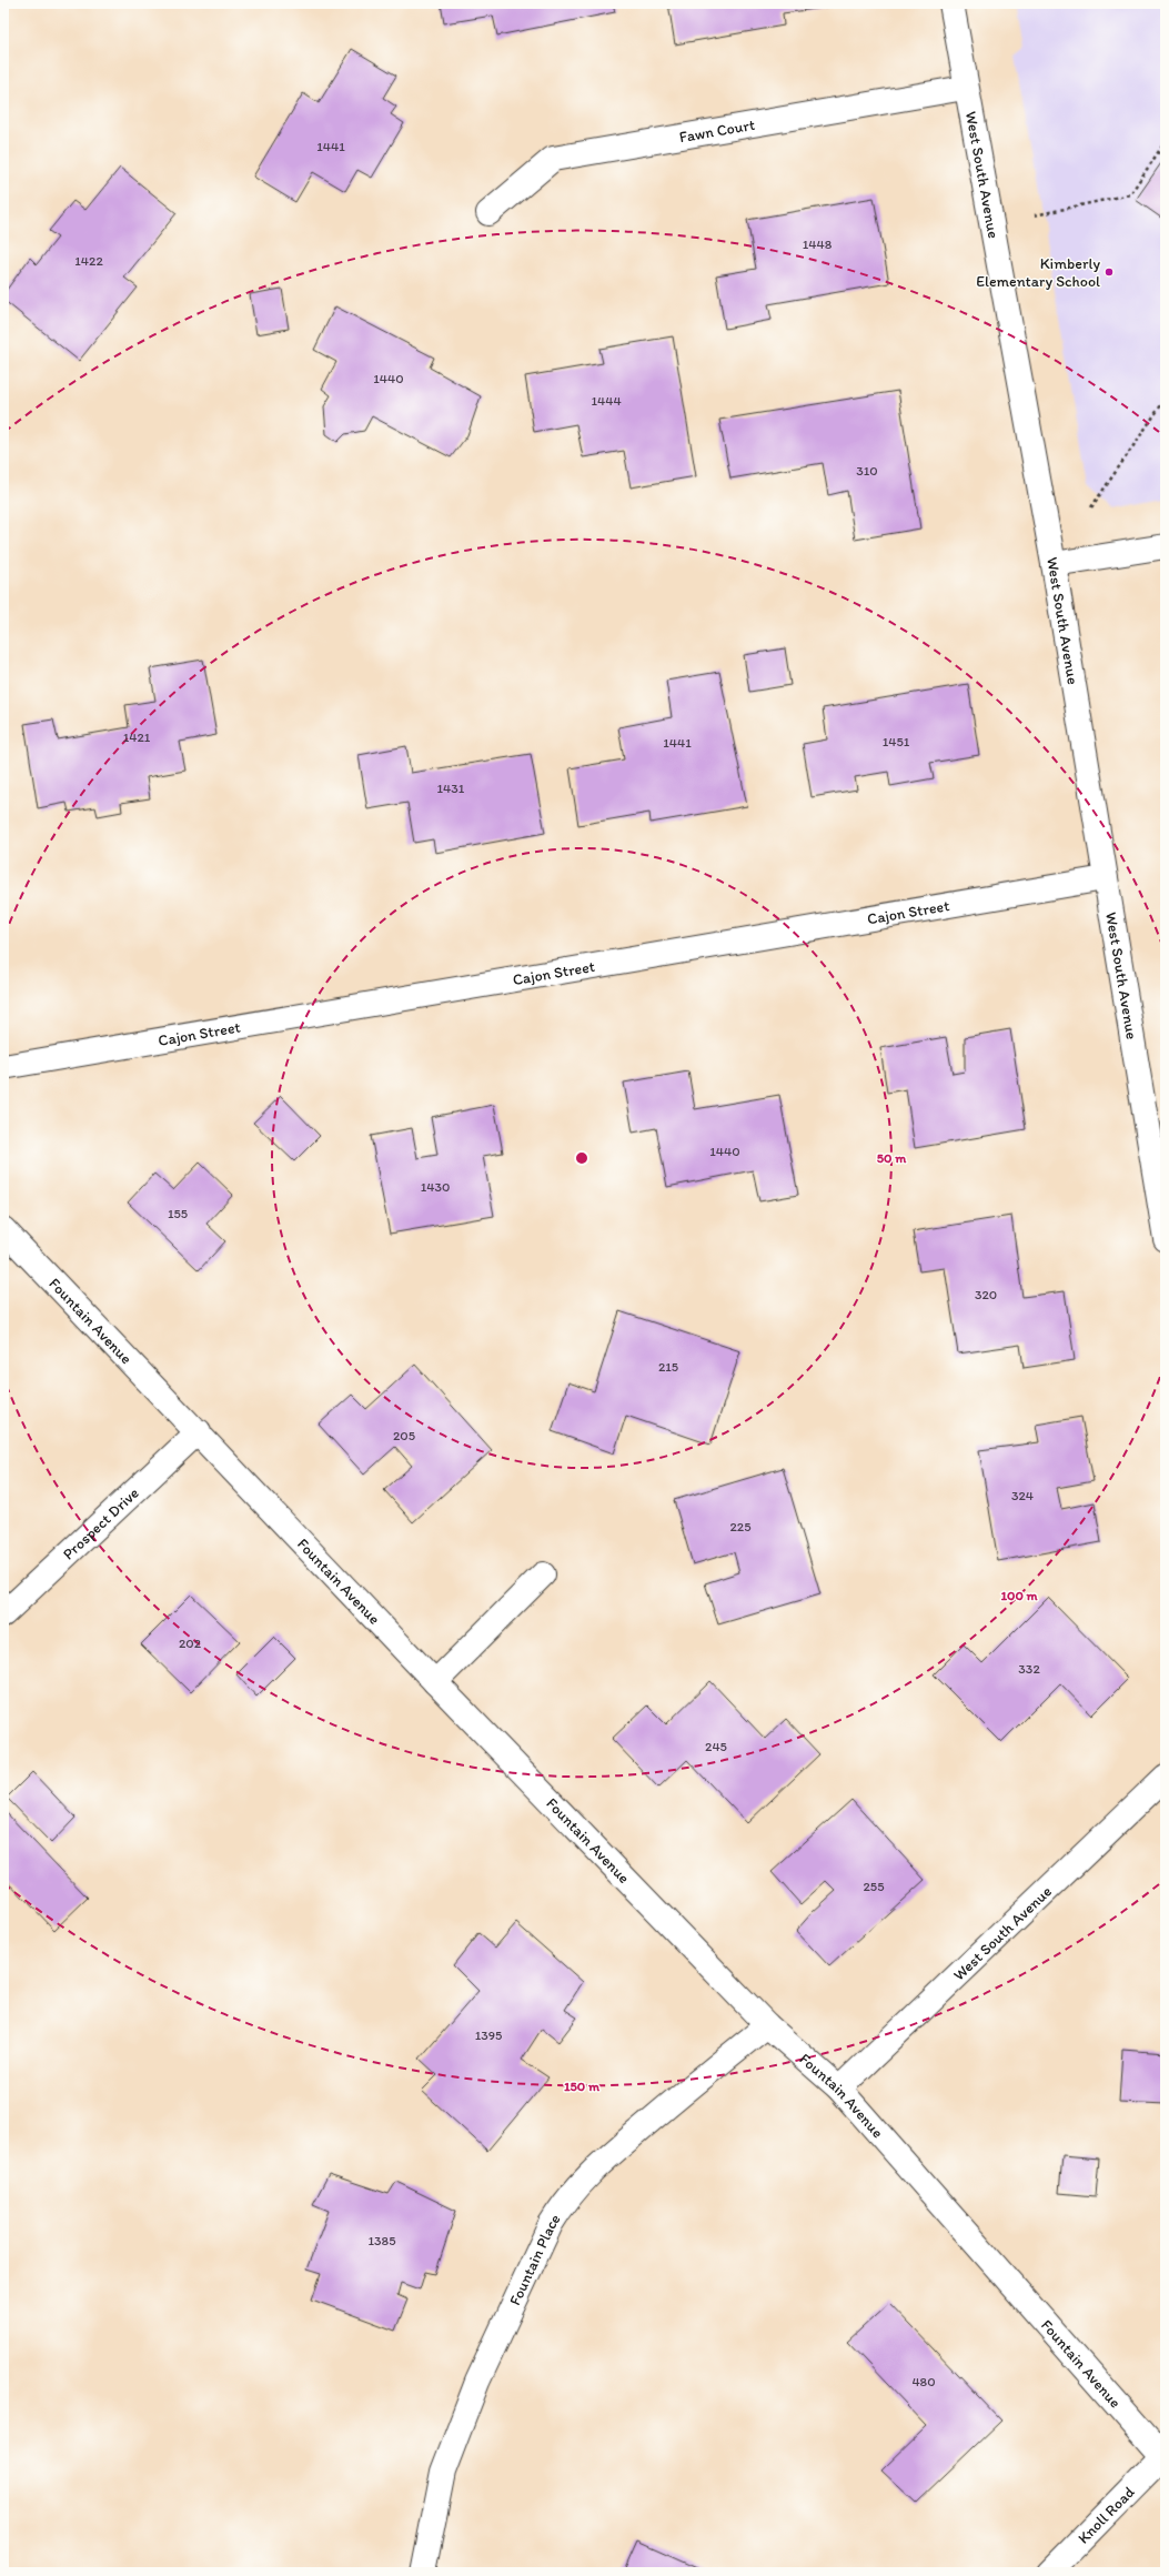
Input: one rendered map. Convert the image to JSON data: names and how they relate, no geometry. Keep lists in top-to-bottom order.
{
  "streets": {
    "street": [
      "Fawn Court",
      "West South Avenue",
      "Cajon Street",
      "Fountain Avenue",
      "Prospect Drive",
      "Fountain Place",
      "Knoll Road"
    ]
  },
  "crossings": [
    ["Fawn Court", "West South Avenue"],
    ["West South Avenue", "Cajon Street"],
    ["West South Avenue", "Fountain Avenue"],
    ["Fountain Avenue", "Prospect Drive"],
    ["Fountain Avenue", "Fountain Place"],
    ["Fountain Avenue", "Knoll Road"]
  ],
  "places": ["Kimberly Elementary School"],
  "house_numbers": [
    "1441",
    "1448",
    "1422",
    "1440",
    "1444",
    "310",
    "1421",
    "1451",
    "1441",
    "1431",
    "1440",
    "1430",
    "155",
    "320",
    "215",
    "205",
    "324",
    "225",
    "202",
    "332",
    "245",
    "255",
    "1395",
    "1385",
    "480"
  ],
  "rings": ["50 m", "100 m", "150 m"]
}
